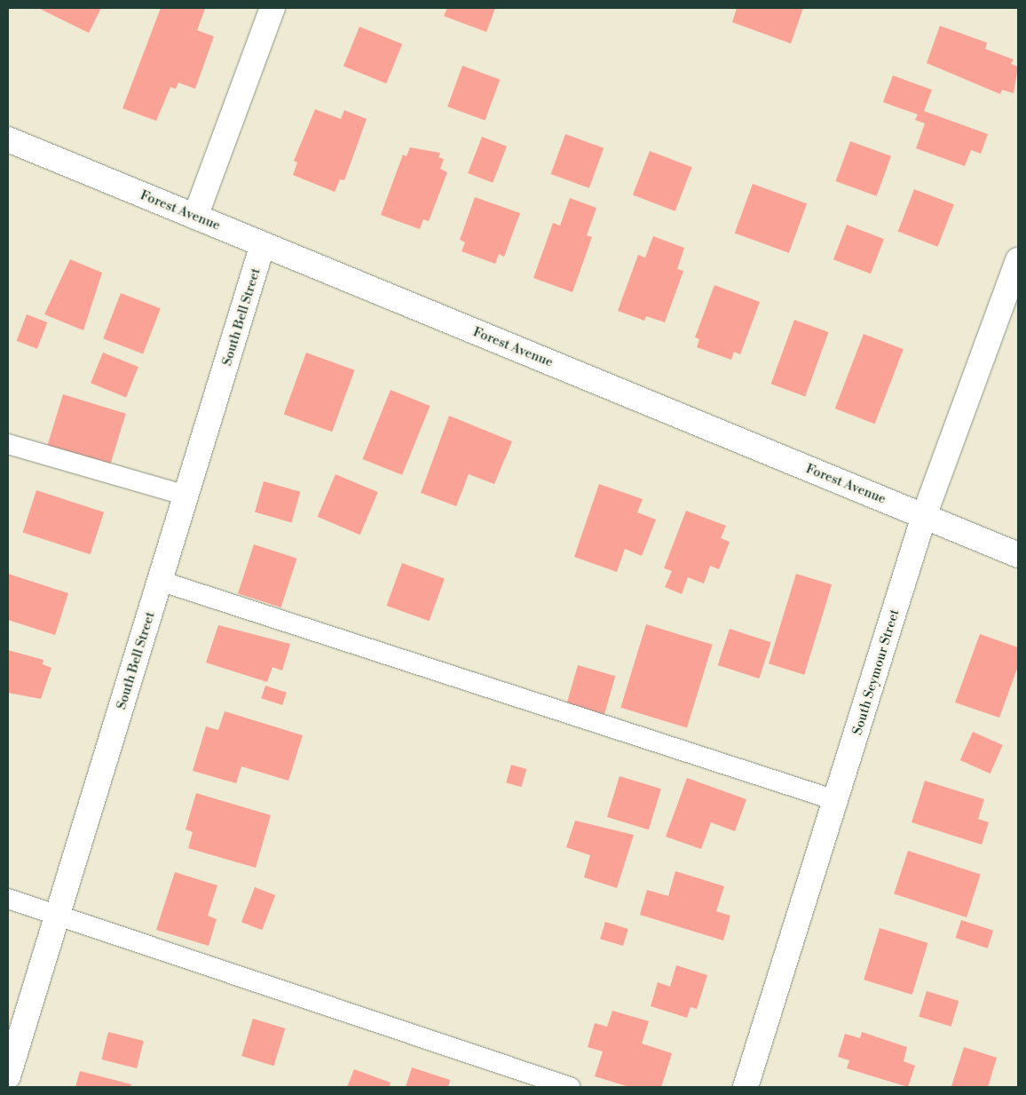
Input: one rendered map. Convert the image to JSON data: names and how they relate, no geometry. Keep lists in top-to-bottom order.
{
  "streets": {
    "street": ["Forest Avenue", "South Bell Street", "South Seymour Street"]
  },
  "crossings": [
    ["Forest Avenue", "South Bell Street"],
    ["Forest Avenue", "South Seymour Street"]
  ]
}
